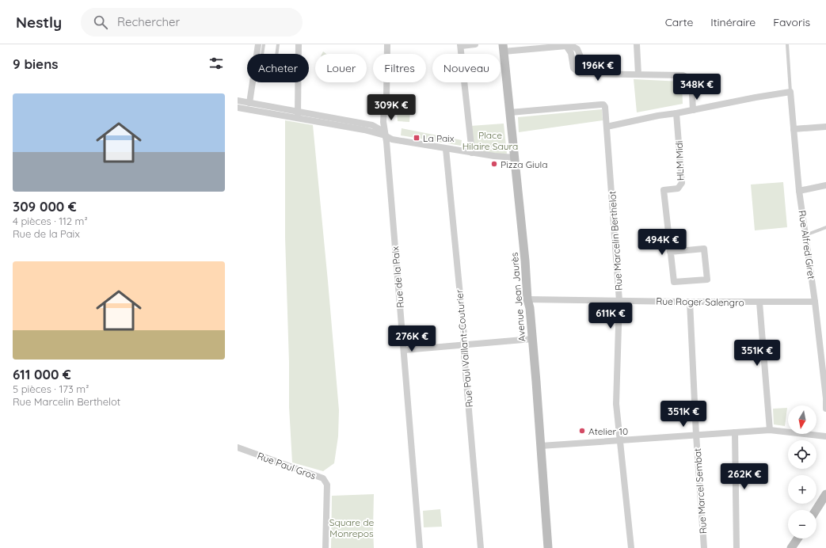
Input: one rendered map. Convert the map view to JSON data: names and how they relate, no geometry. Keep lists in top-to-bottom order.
{
  "streets": {
    "street": [
      "HLM Midi",
      "Rue Marcelin Berthelot",
      "Rue Alfred Giret",
      "Rue de la Paix",
      "Avenue Jean Jaurès",
      "Rue Roger Salengro",
      "Rue Paul Vaillant-Couturier",
      "Rue Paul Gros",
      "Rue Marcel Sembat"
    ]
  },
  "crossings": [
    ["Rue Marcelin Berthelot", "Avenue Jean Jaurès"],
    ["Rue Marcelin Berthelot", "Rue Roger Salengro"],
    ["Rue Alfred Giret", "Rue Roger Salengro"],
    ["Avenue Jean Jaurès", "Rue Roger Salengro"],
    ["Rue Roger Salengro", "Rue Marcel Sembat"]
  ],
  "parks": ["Place Hilaire Saura", "Square de Monrepos"],
  "places": {
    "transit": ["La Paix"],
    "other": ["Pizza Giula", "Atelier 10"]
  },
  "north": "bottom",
  "page": {
    "header": "Nestly",
    "search": "Rechercher",
    "nav": ["Carte", "Itinéraire", "Favoris"],
    "heading": "9 biens",
    "chip": [
      "Acheter",
      "Louer",
      "Filtres",
      "Nouveau"
    ],
    "price": [
      "196K €",
      "348K €",
      "309K €",
      "494K €",
      "611K €",
      "276K €",
      "351K €",
      "351K €",
      "262K €"
    ],
    "list": [
      {
        "name": "309 000 €",
        "note": "4 pièces · 112 m² · Rue de la Paix"
      },
      {
        "name": "611 000 €",
        "note": "5 pièces · 173 m² · Rue Marcelin Berthelot"
      }
    ],
    "map_buttons": ["+", "−"]
  }
}
